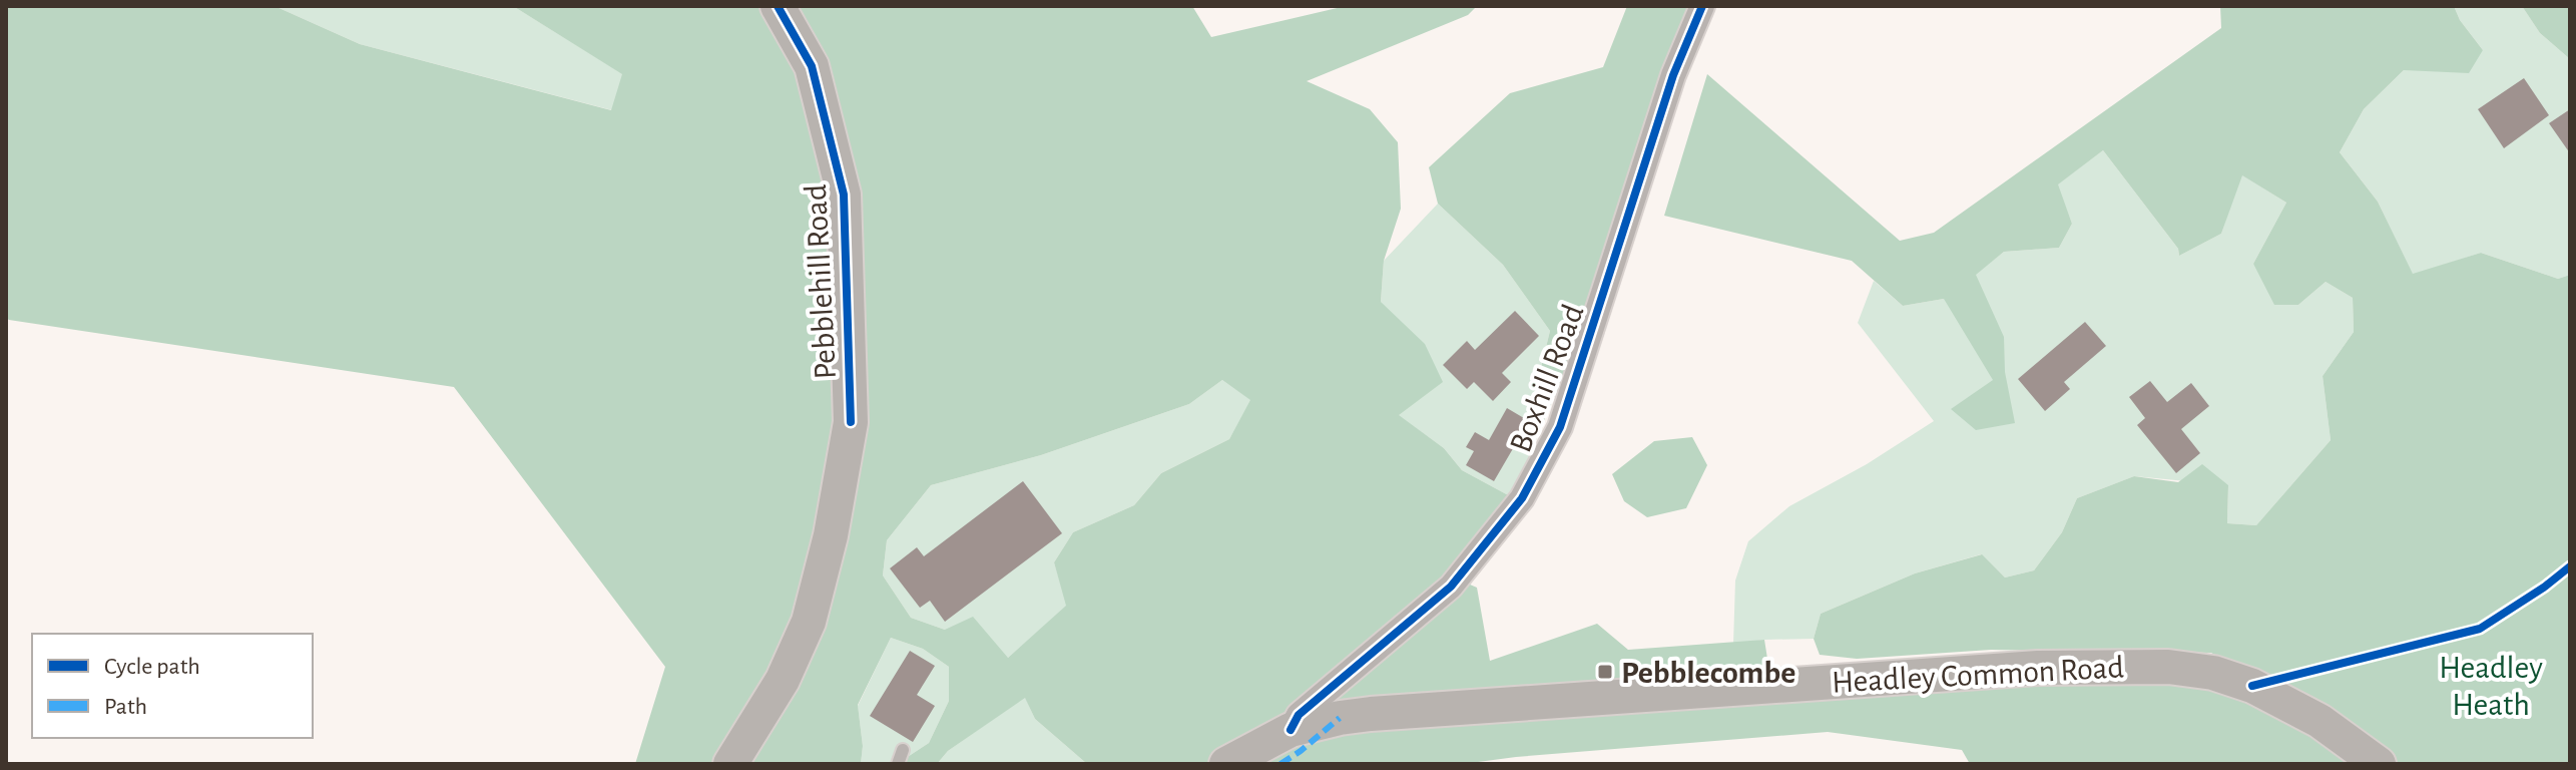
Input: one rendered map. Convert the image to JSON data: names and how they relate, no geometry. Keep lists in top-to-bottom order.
{
  "streets": {
    "main road": ["Pebblehill Road", "Headley Common Road"],
    "street": ["Boxhill Road"]
  },
  "crossings": [
    ["Boxhill Road", "Headley Common Road"]
  ],
  "parks": ["Headley Heath"],
  "places": {
    "transit": ["Pebblecombe"]
  },
  "legend": ["Cycle path", "Path"]
}
